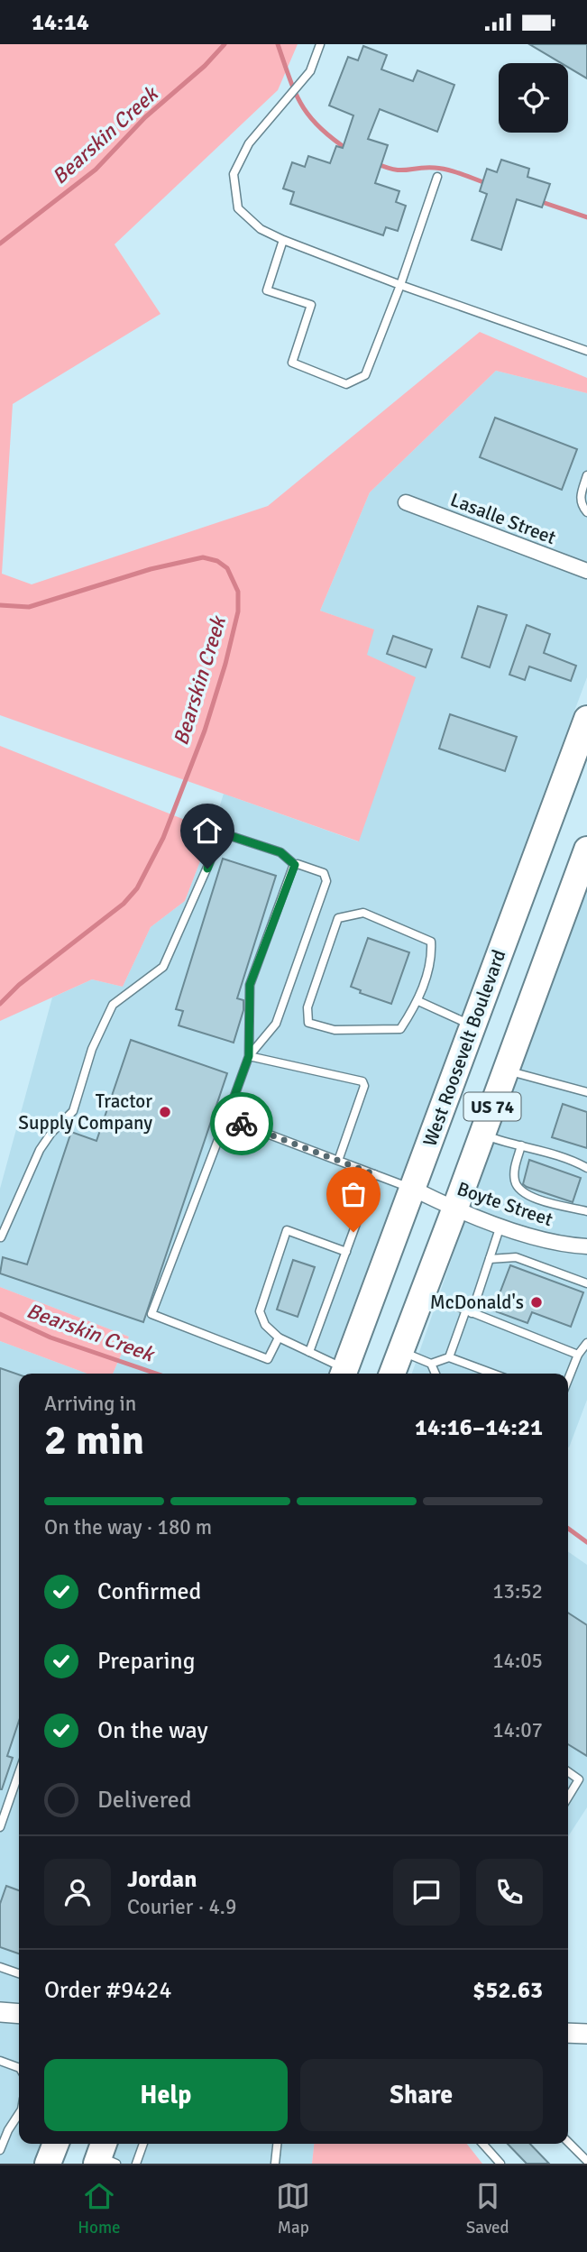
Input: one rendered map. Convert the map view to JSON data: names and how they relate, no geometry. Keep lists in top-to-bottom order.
{
  "streets": {
    "highway": ["West Roosevelt Boulevard", "US 74"],
    "street": ["Lasalle Street", "Boyte Street"]
  },
  "crossings": [
    ["West Roosevelt Boulevard", "Boyte Street"],
    ["US 74", "Boyte Street"]
  ],
  "water": ["Bearskin Creek"],
  "places": ["Tractor Supply Company", "McDonald's"],
  "page": {
    "status": "14:14",
    "heading": ["2 min", "Arriving in", "14:16–14:21"],
    "panel": [
      "Jordan",
      "Courier · 4.9",
      "Order #9424",
      "$52.63"
    ],
    "bar": "On the way · 180 m",
    "list": [
      ["Confirmed", "13:52"],
      ["Preparing", "14:05"],
      ["On the way", "14:07"],
      "Delivered"
    ],
    "buttons": ["Help", "Share"],
    "tabs": ["Home", "Map", "Saved"]
  }
}
